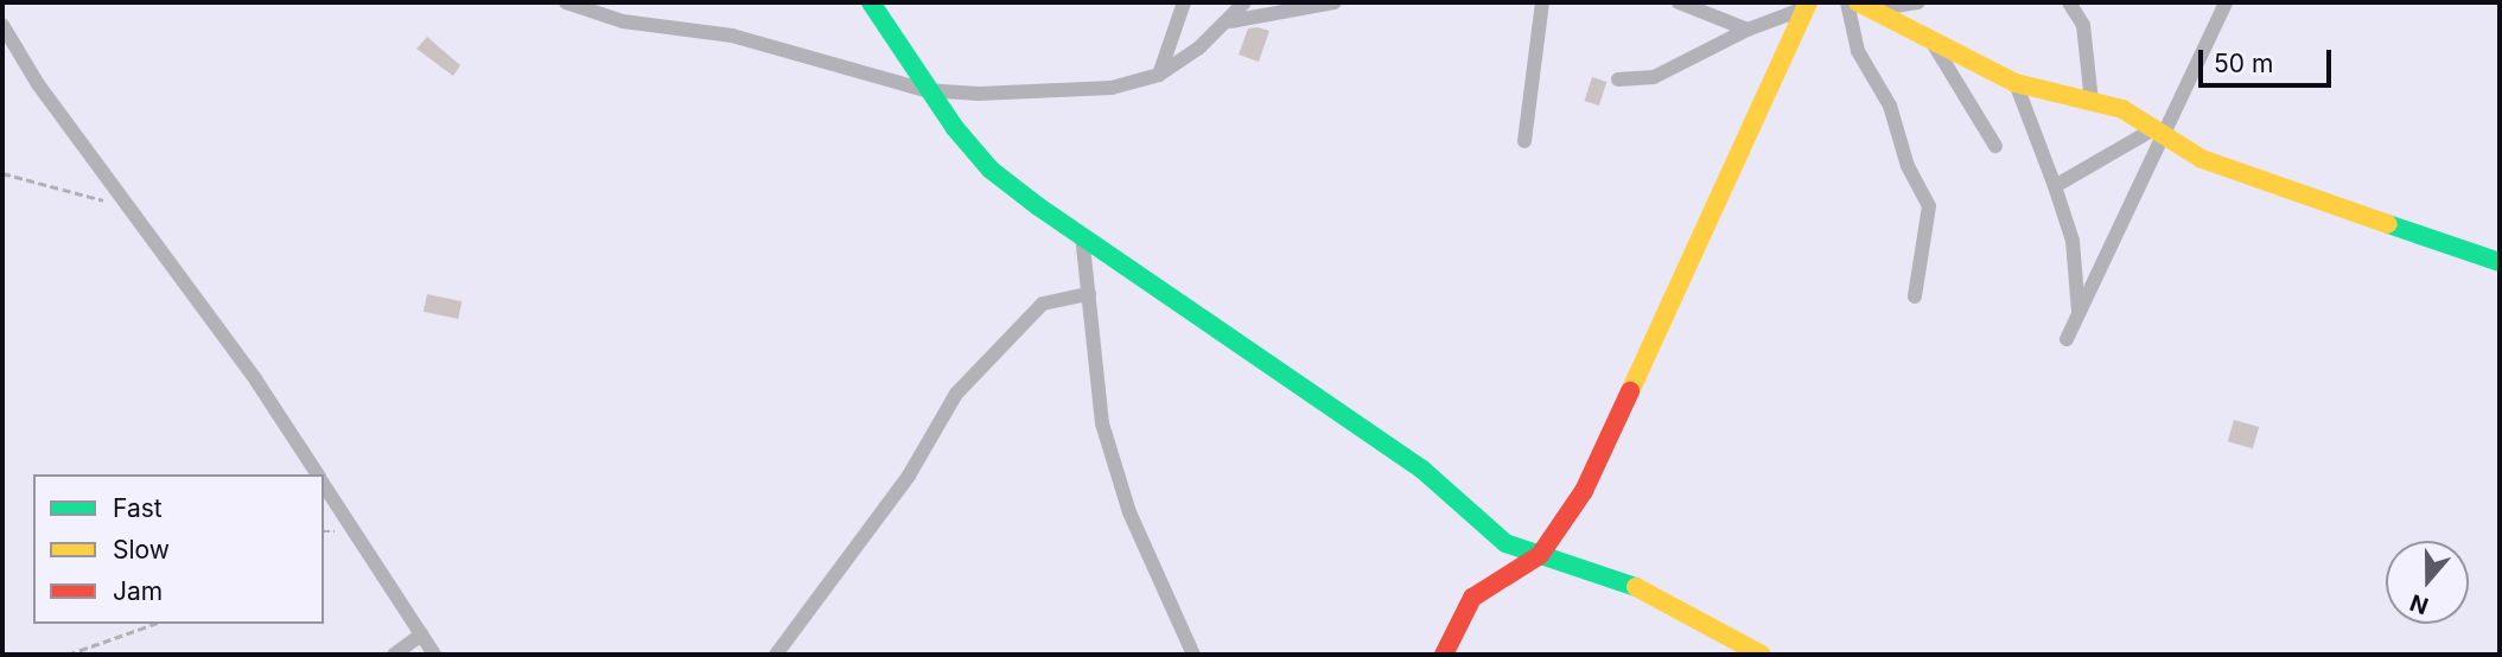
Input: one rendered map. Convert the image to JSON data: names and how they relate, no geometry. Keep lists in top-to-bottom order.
{
  "legend": ["Fast", "Slow", "Jam"],
  "scale_bar": "50 m",
  "north": "bottom"
}
